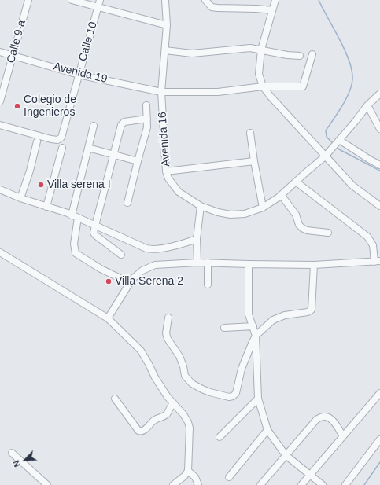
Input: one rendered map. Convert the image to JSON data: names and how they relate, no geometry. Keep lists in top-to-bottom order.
{
  "streets": {
    "street": [
      "Calle 9-a",
      "Calle 10",
      "Avenida 19",
      "Avenida 16"
    ]
  },
  "crossings": [
    ["Calle 9-a", "Avenida 19"],
    ["Calle 10", "Avenida 19"],
    ["Avenida 19", "Avenida 16"]
  ],
  "places": ["Colegio de Ingenieros", "Villa serena I", "Villa Serena 2"],
  "north": "bottom left"
}
